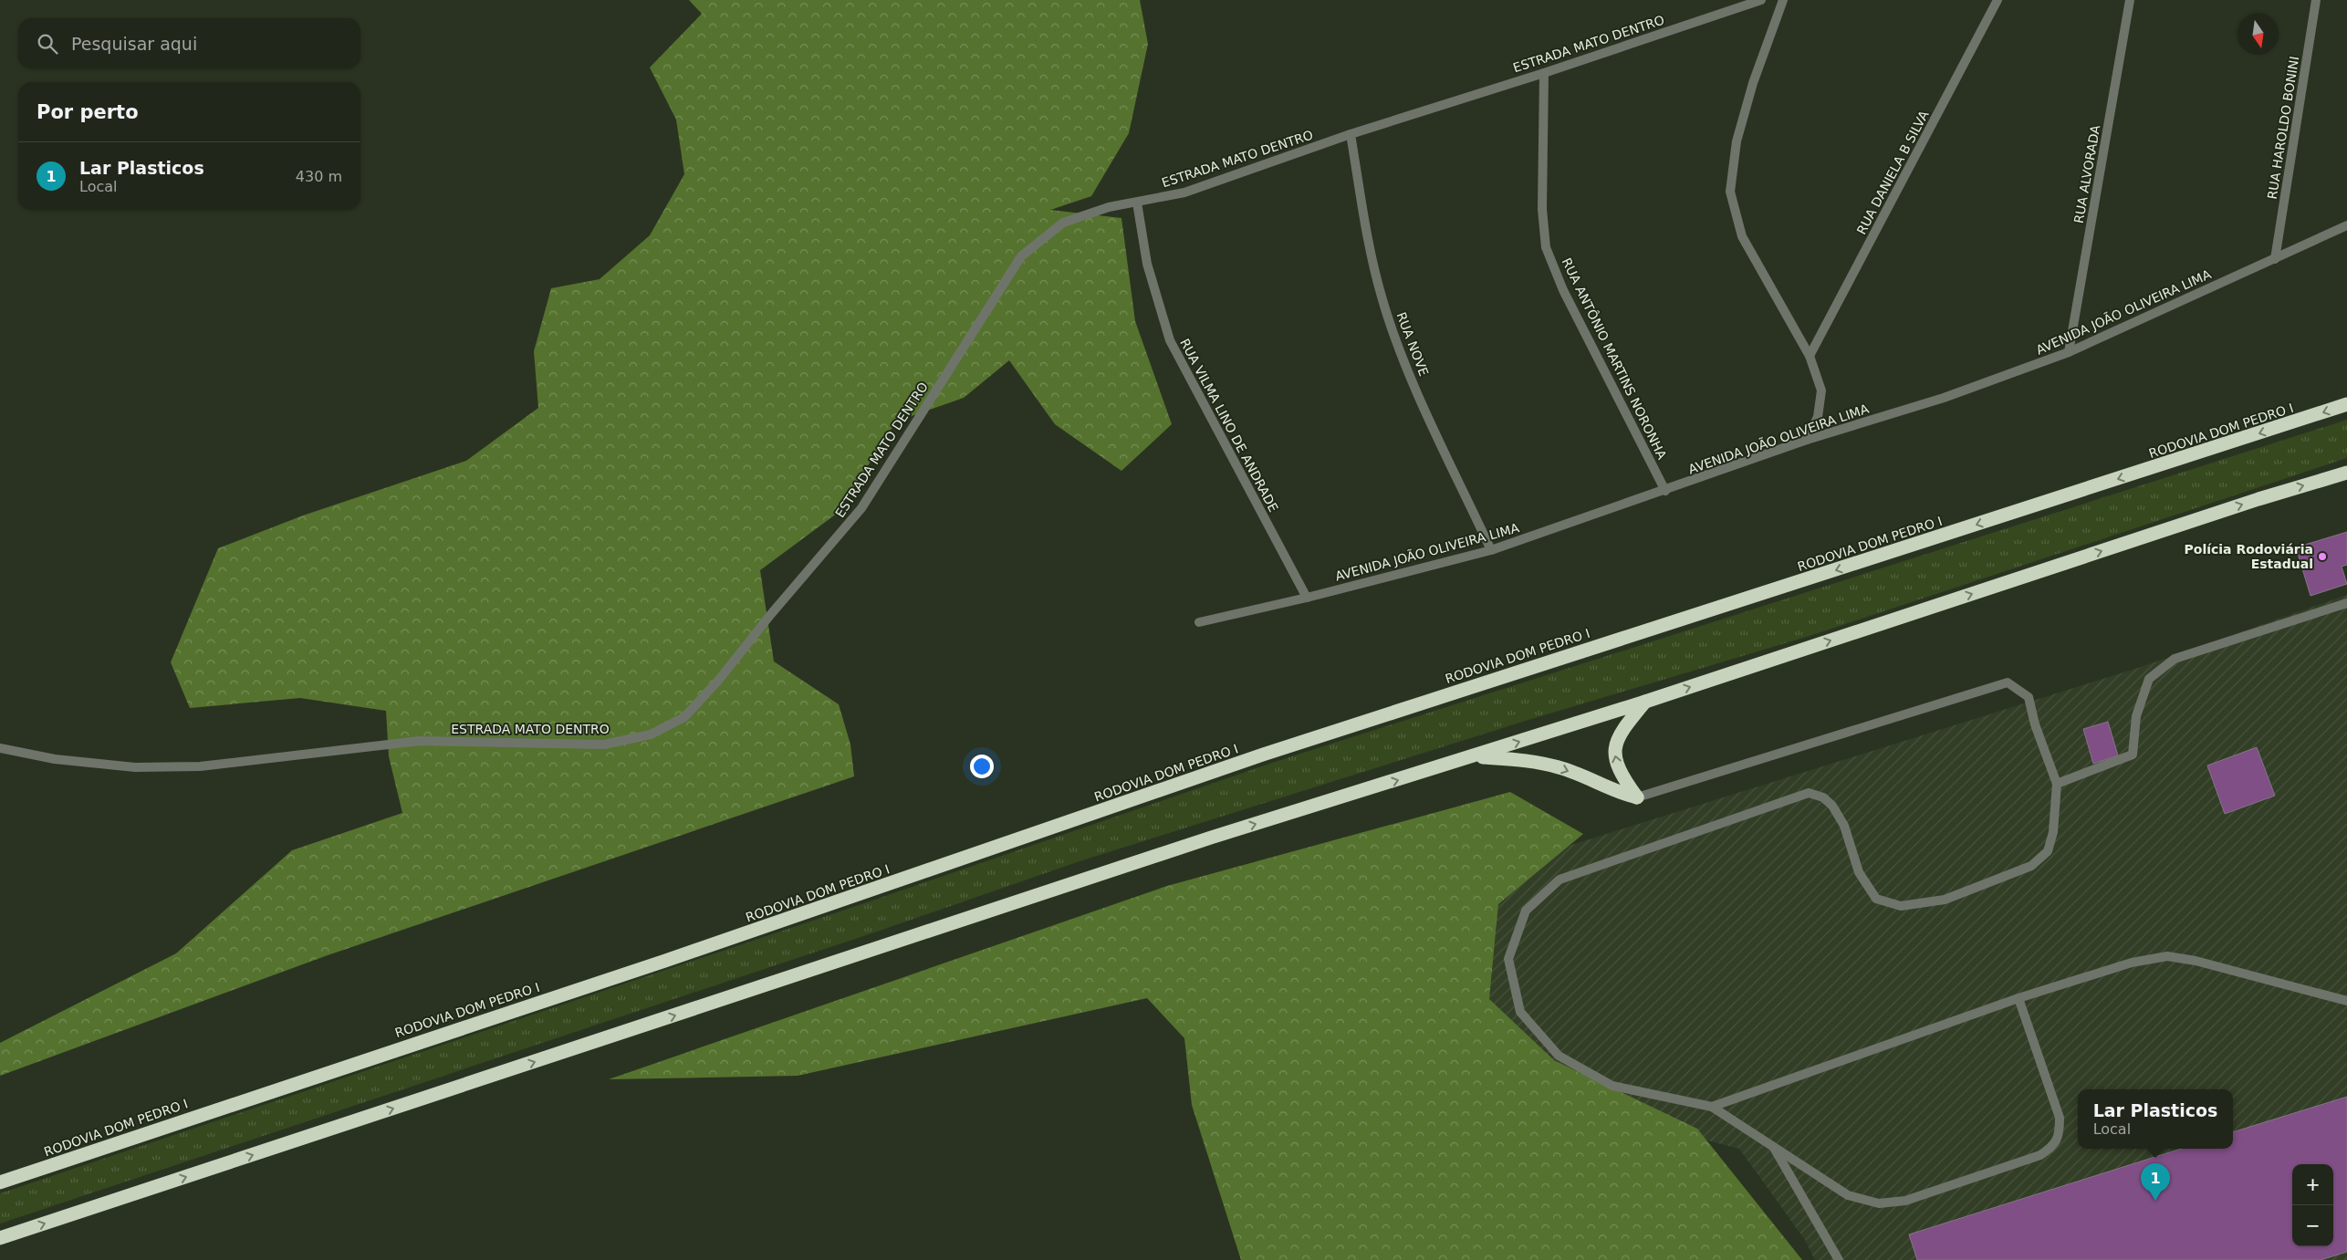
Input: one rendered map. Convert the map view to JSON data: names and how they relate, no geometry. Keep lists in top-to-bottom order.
{
  "streets": {
    "highway": ["RODOVIA DOM PEDRO I"],
    "street": [
      "ESTRADA MATO DENTRO",
      "RUA HAROLDO BONINI",
      "RUA DANIELA B SILVA",
      "RUA ALVORADA",
      "AVENIDA JOÃO OLIVEIRA LIMA",
      "RUA NOVE",
      "RUA ANTÔNIO MARTINS NORONHA",
      "RUA VILMA LINO DE ANDRADE"
    ]
  },
  "crossings": [
    ["ESTRADA MATO DENTRO", "RUA NOVE"],
    ["ESTRADA MATO DENTRO", "RUA ANTÔNIO MARTINS NORONHA"],
    ["ESTRADA MATO DENTRO", "RUA VILMA LINO DE ANDRADE"],
    ["RUA HAROLDO BONINI", "AVENIDA JOÃO OLIVEIRA LIMA"],
    ["RUA ALVORADA", "AVENIDA JOÃO OLIVEIRA LIMA"],
    ["AVENIDA JOÃO OLIVEIRA LIMA", "RUA NOVE"],
    ["AVENIDA JOÃO OLIVEIRA LIMA", "RUA ANTÔNIO MARTINS NORONHA"],
    ["AVENIDA JOÃO OLIVEIRA LIMA", "RUA VILMA LINO DE ANDRADE"]
  ],
  "places": ["Polícia Rodoviária Estadual"],
  "north": "bottom",
  "page": {
    "search": "Pesquisar aqui",
    "heading": "Por perto",
    "list": [
      {
        "mark": "1",
        "name": "Lar Plasticos",
        "note": "Local",
        "value": "430 m"
      }
    ],
    "popup": ["Lar Plasticos", "Local"],
    "pins": "1",
    "map_buttons": ["+", "−"]
  }
}
